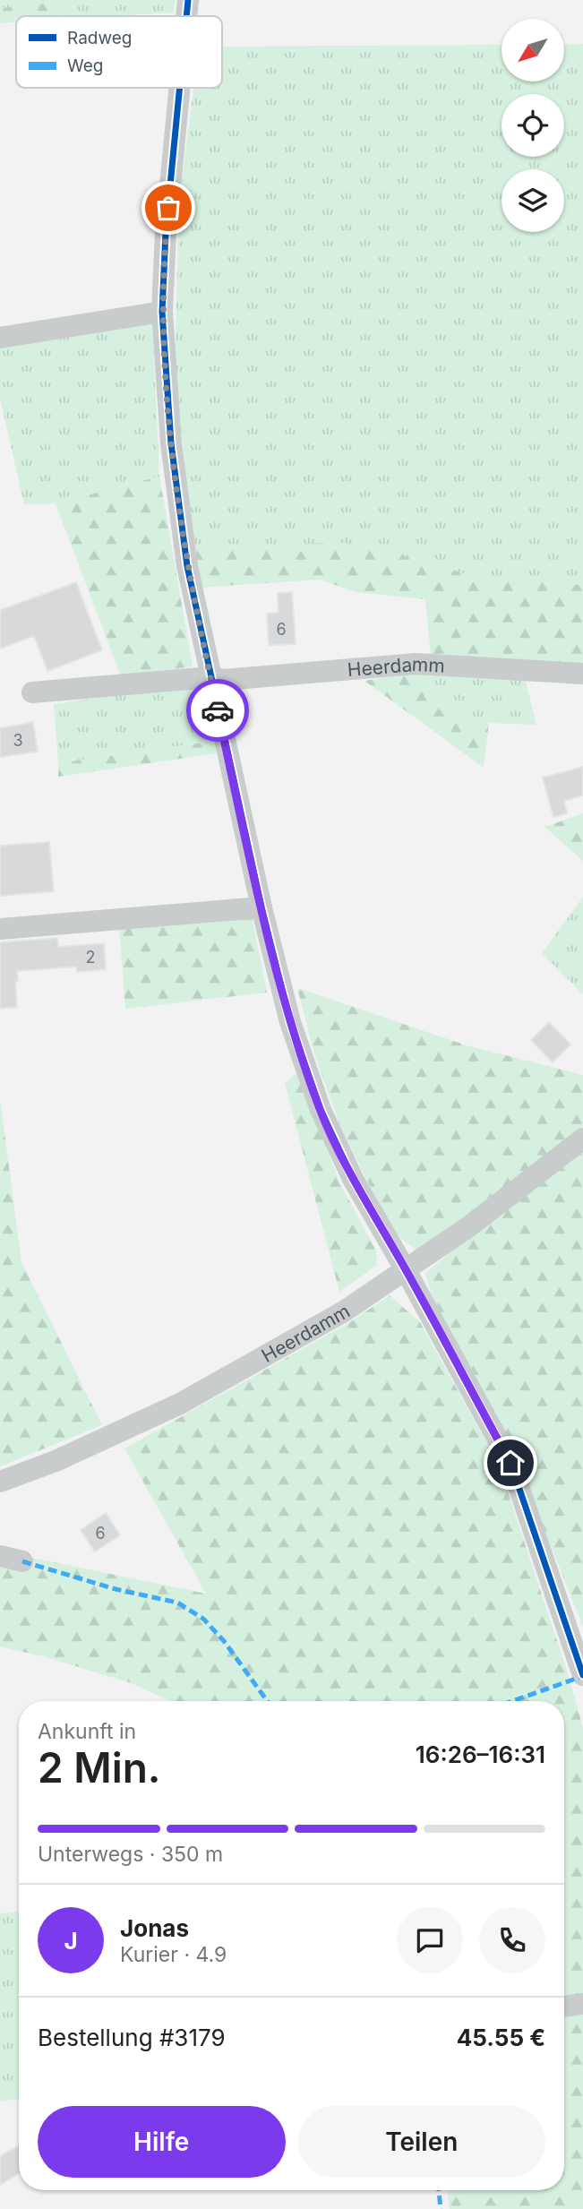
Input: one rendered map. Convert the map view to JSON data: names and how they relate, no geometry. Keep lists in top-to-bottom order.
{
  "streets": {
    "street": ["Heerdamm"]
  },
  "house_numbers": [
    "6",
    "3",
    "2",
    "6"
  ],
  "legend": ["Radweg", "Weg"],
  "north": "bottom left",
  "page": {
    "heading": ["2 Min.", "Ankunft in", "16:26–16:31"],
    "panel": [
      "Jonas",
      "Kurier · 4.9",
      "Bestellung #3179",
      "45.55 €"
    ],
    "bar": "Unterwegs · 350 m",
    "round": "J",
    "buttons": ["Hilfe", "Teilen"]
  }
}
